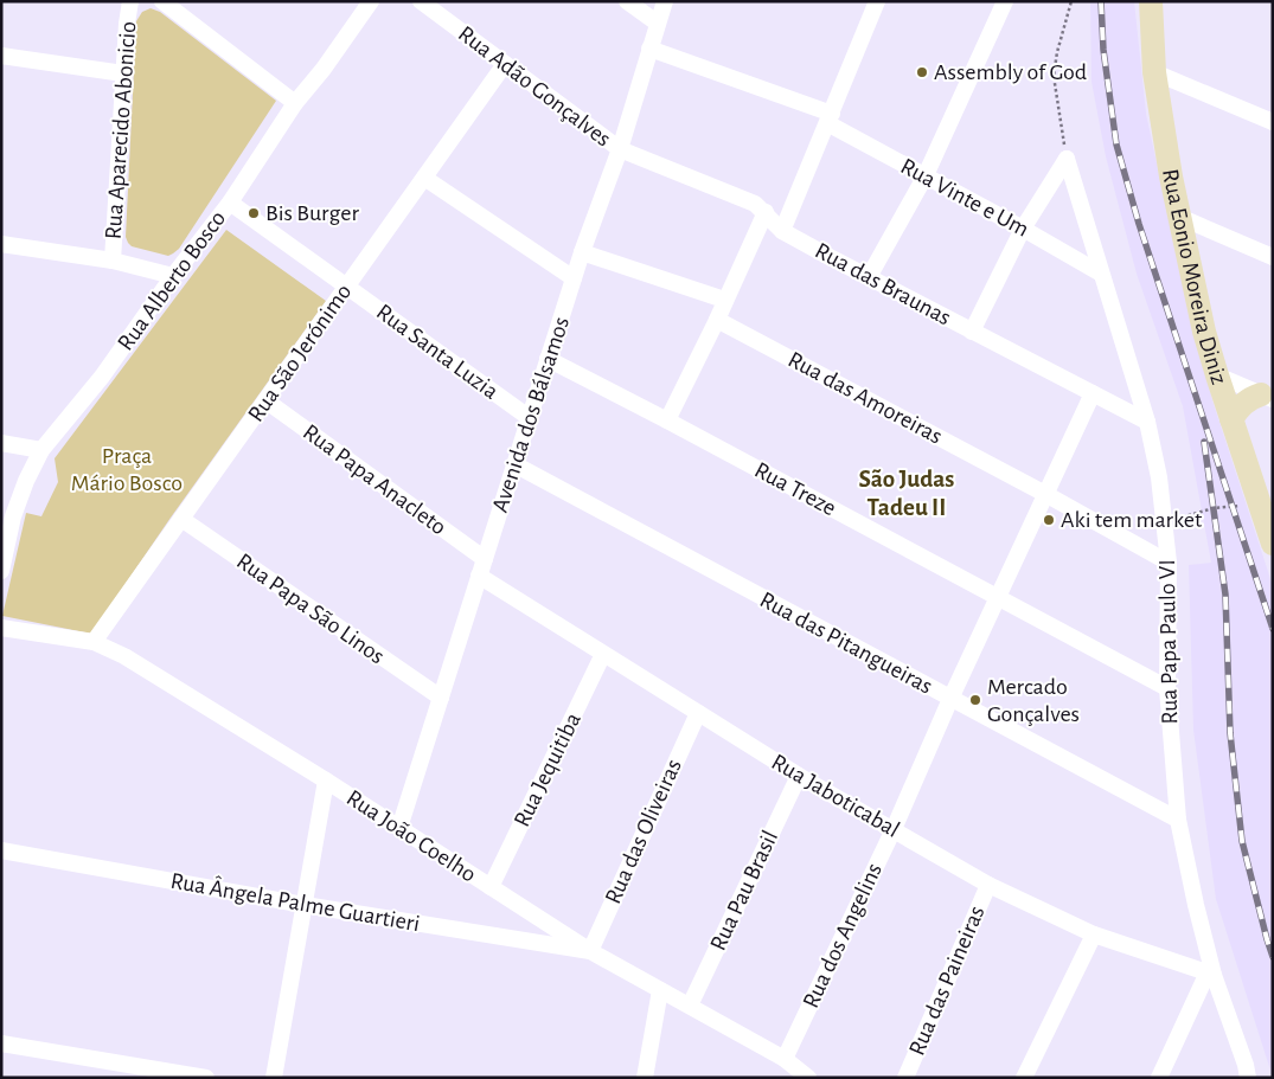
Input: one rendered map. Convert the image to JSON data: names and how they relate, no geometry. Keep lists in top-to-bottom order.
{
  "streets": {
    "main road": ["Rua Eonio Moreira Diniz"],
    "street": [
      "Rua Adão Gonçalves",
      "Rua Aparecido Abonicio",
      "Rua Vinte e Um",
      "Rua Alberto Bosco",
      "Rua das Braunas",
      "Rua Santa Luzia",
      "Rua São Jerónimo",
      "Rua das Amoreiras",
      "Avenida dos Bálsamos",
      "Rua Papa Anacleto",
      "Rua Treze",
      "Rua Papa São Linos",
      "Rua Papa Paulo VI",
      "Rua das Pitangueiras",
      "Rua Jequitiba",
      "Rua Jaboticabal",
      "Rua das Oliveiras",
      "Rua João Coelho",
      "Rua Pau Brasil",
      "Rua Ângela Palme Guartieri",
      "Rua dos Angelins",
      "Rua das Paineiras"
    ]
  },
  "crossings": [
    ["Rua Adão Gonçalves", "Rua das Braunas"],
    ["Rua Adão Gonçalves", "Rua São Jerónimo"],
    ["Rua Adão Gonçalves", "Avenida dos Bálsamos"],
    ["Rua Vinte e Um", "Avenida dos Bálsamos"],
    ["Rua Vinte e Um", "Rua Papa Paulo VI"],
    ["Rua Alberto Bosco", "Rua Santa Luzia"],
    ["Rua das Braunas", "Avenida dos Bálsamos"],
    ["Rua das Braunas", "Rua Papa Paulo VI"],
    ["Rua das Braunas", "Rua dos Angelins"],
    ["Rua Santa Luzia", "Rua São Jerónimo"],
    ["Rua Santa Luzia", "Avenida dos Bálsamos"],
    ["Rua São Jerónimo", "Rua Papa Anacleto"],
    ["Rua São Jerónimo", "Rua Papa São Linos"],
    ["Rua São Jerónimo", "Rua João Coelho"],
    ["Rua das Amoreiras", "Rua Papa Paulo VI"],
    ["Rua das Amoreiras", "Rua dos Angelins"],
    ["Avenida dos Bálsamos", "Rua Papa Anacleto"],
    ["Avenida dos Bálsamos", "Rua Treze"],
    ["Avenida dos Bálsamos", "Rua Papa São Linos"],
    ["Avenida dos Bálsamos", "Rua das Pitangueiras"],
    ["Avenida dos Bálsamos", "Rua Jaboticabal"],
    ["Avenida dos Bálsamos", "Rua João Coelho"],
    ["Rua Treze", "Rua Papa Paulo VI"],
    ["Rua Treze", "Rua dos Angelins"],
    ["Rua Papa Paulo VI", "Rua das Pitangueiras"],
    ["Rua Papa Paulo VI", "Rua Jaboticabal"],
    ["Rua das Pitangueiras", "Rua dos Angelins"],
    ["Rua Jequitiba", "Rua Jaboticabal"],
    ["Rua Jequitiba", "Rua João Coelho"],
    ["Rua Jaboticabal", "Rua das Oliveiras"],
    ["Rua Jaboticabal", "Rua Pau Brasil"],
    ["Rua Jaboticabal", "Rua dos Angelins"],
    ["Rua Jaboticabal", "Rua das Paineiras"],
    ["Rua das Oliveiras", "Rua João Coelho"],
    ["Rua das Oliveiras", "Rua Ângela Palme Guartieri"],
    ["Rua João Coelho", "Rua Pau Brasil"],
    ["Rua João Coelho", "Rua Ângela Palme Guartieri"],
    ["Rua João Coelho", "Rua dos Angelins"]
  ],
  "districts": ["São Judas Tadeu II"],
  "parks": ["Praça Mário Bosco"],
  "places": [
    "Assembly of God",
    "Bis Burger",
    "Aki tem market",
    "Mercado Gonçalves"
  ]
}
